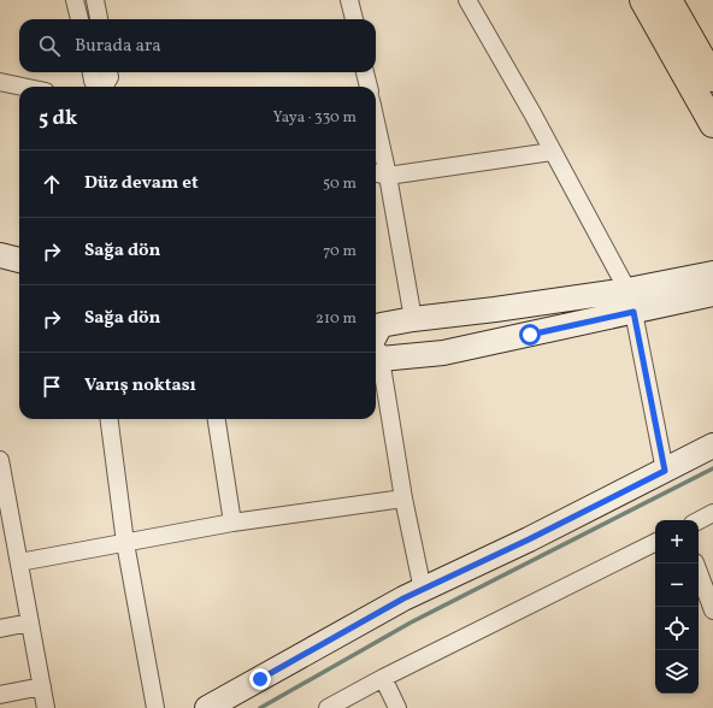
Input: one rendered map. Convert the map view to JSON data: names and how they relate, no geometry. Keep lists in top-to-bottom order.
{
  "page": {
    "search": "Burada ara",
    "heading": ["5 dk", "Yaya · 330 m"],
    "list": [
      ["Düz devam et", "50 m"],
      ["Sağa dön", "70 m"],
      ["Sağa dön", "210 m"],
      "Varış noktası"
    ],
    "map_buttons": ["+", "−"]
  }
}
